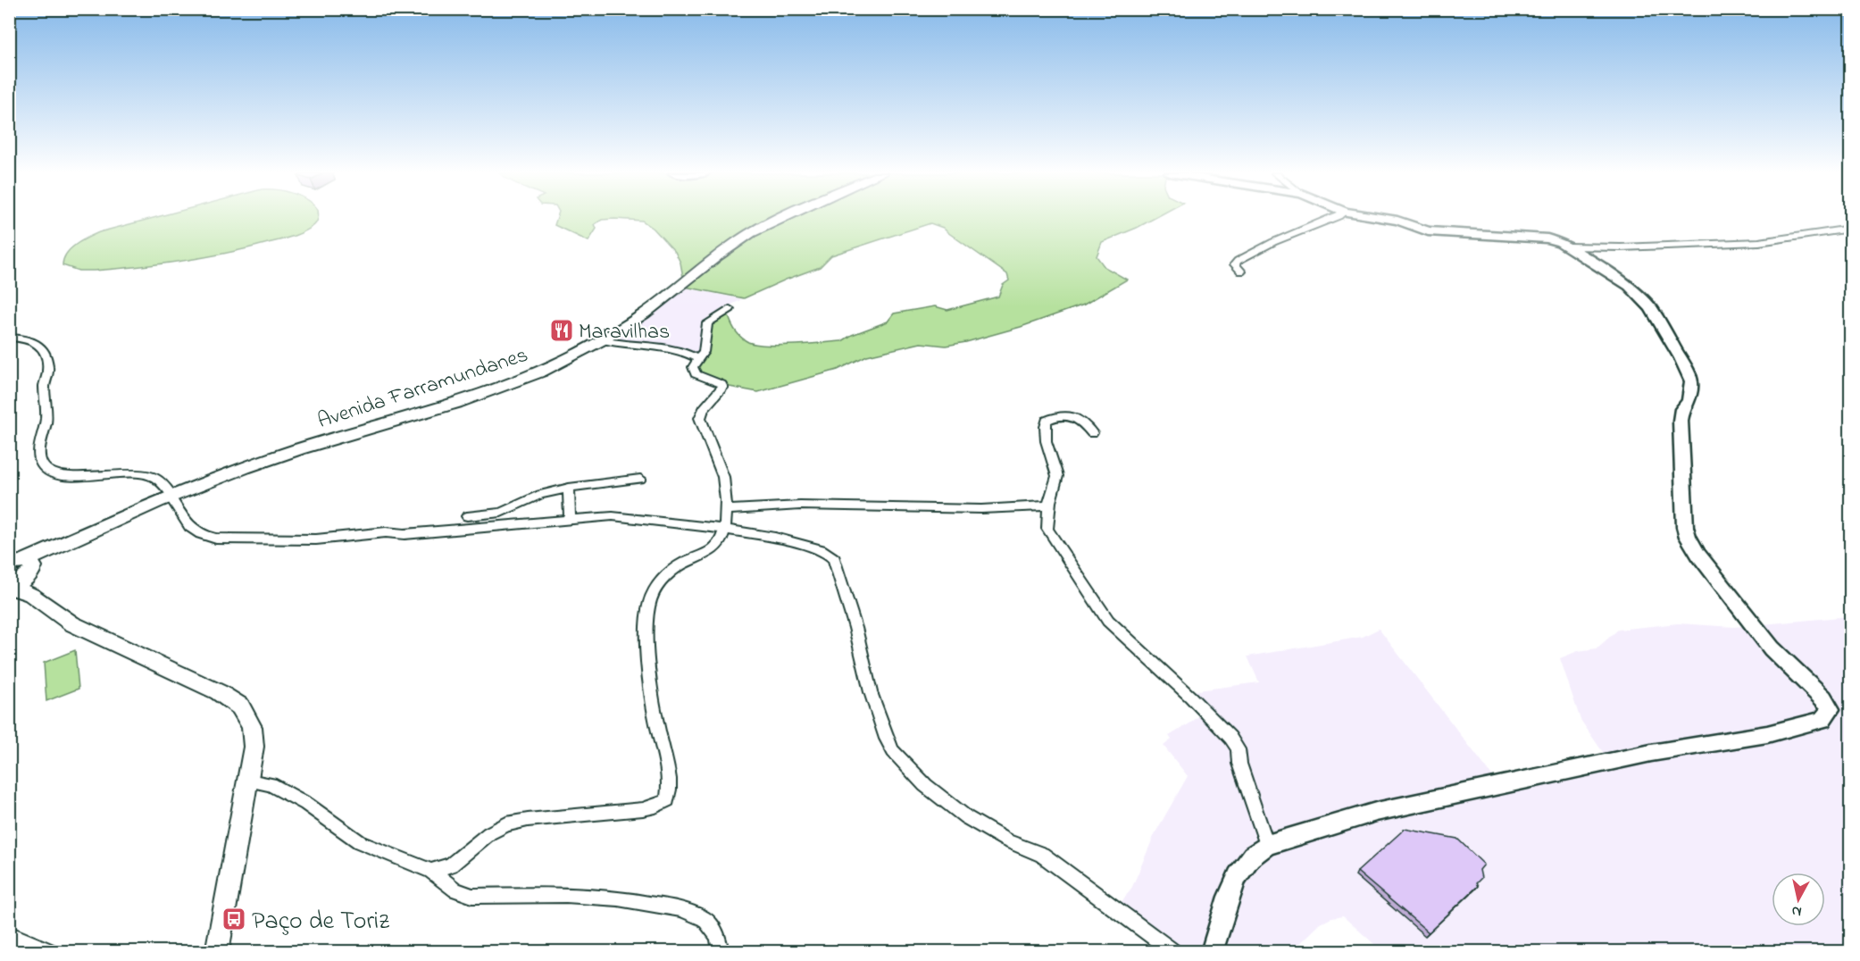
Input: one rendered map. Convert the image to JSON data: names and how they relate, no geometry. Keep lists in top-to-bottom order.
{
  "streets": {
    "main road": ["Avenida Farramundanes"]
  },
  "places": {
    "restaurant": ["Maravilhas"],
    "bus stop": ["Paço de Toriz"]
  },
  "north": "bottom"
}
